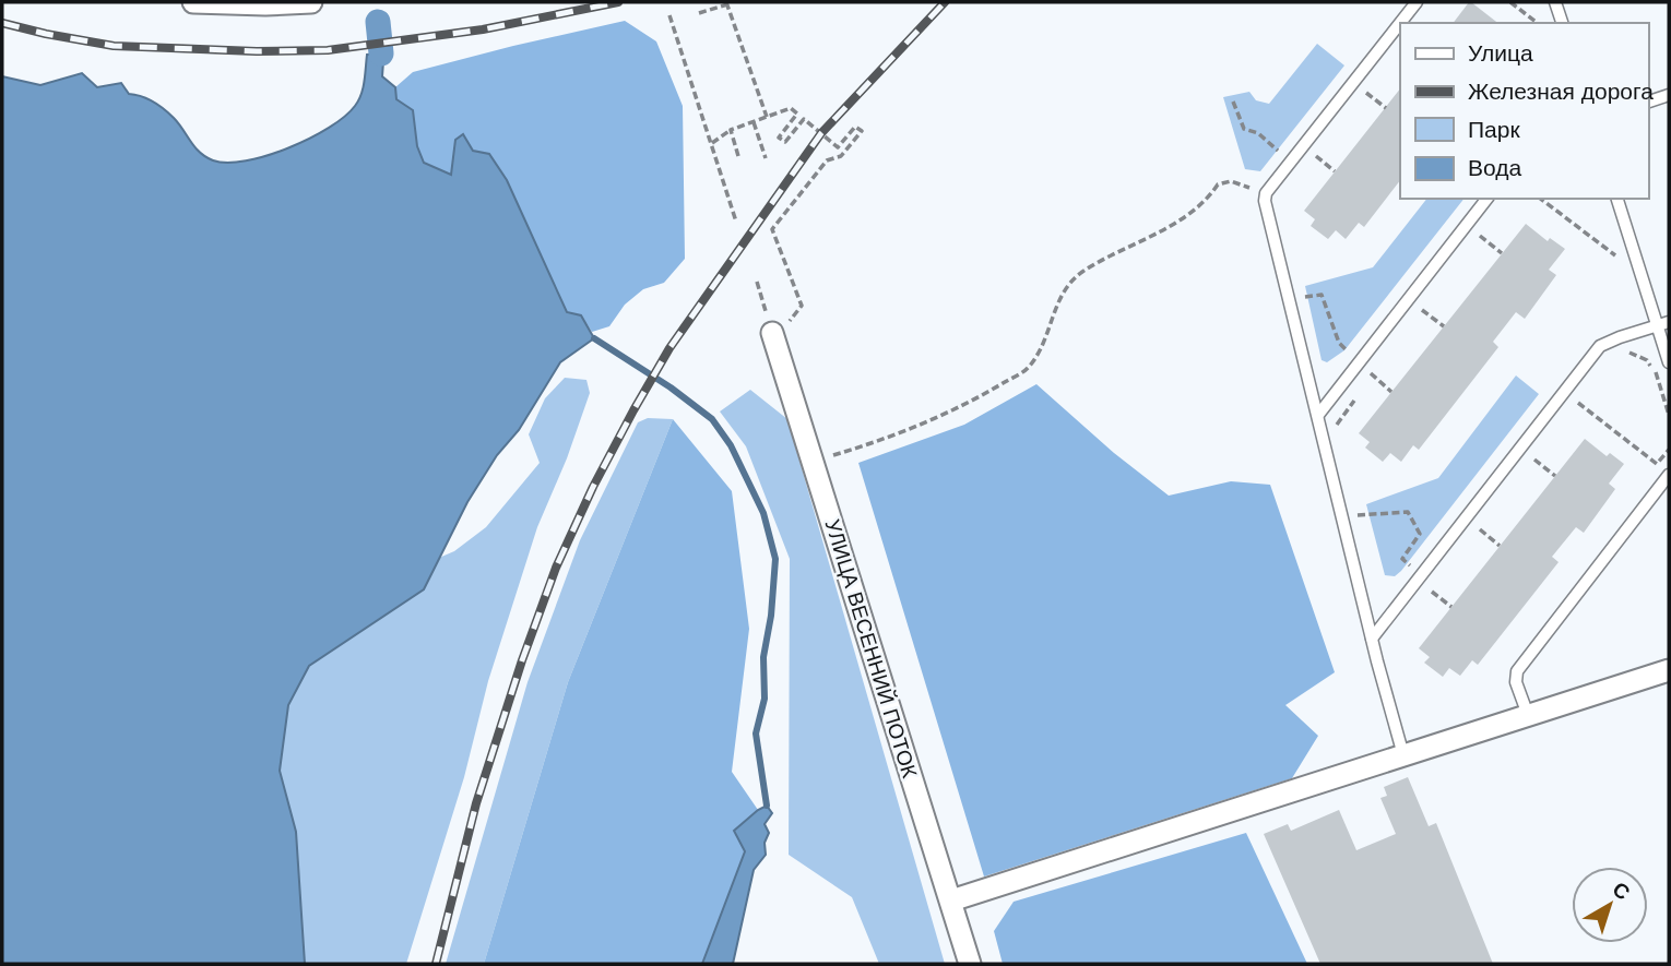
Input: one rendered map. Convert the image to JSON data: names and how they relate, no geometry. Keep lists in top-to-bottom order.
{
  "streets": {
    "street": ["УЛИЦА ВЕСЕННИЙ ПОТОК"]
  },
  "legend": [
    "Улица",
    "Железная дорога",
    "Парк",
    "Вода"
  ],
  "north": "top right"
}
